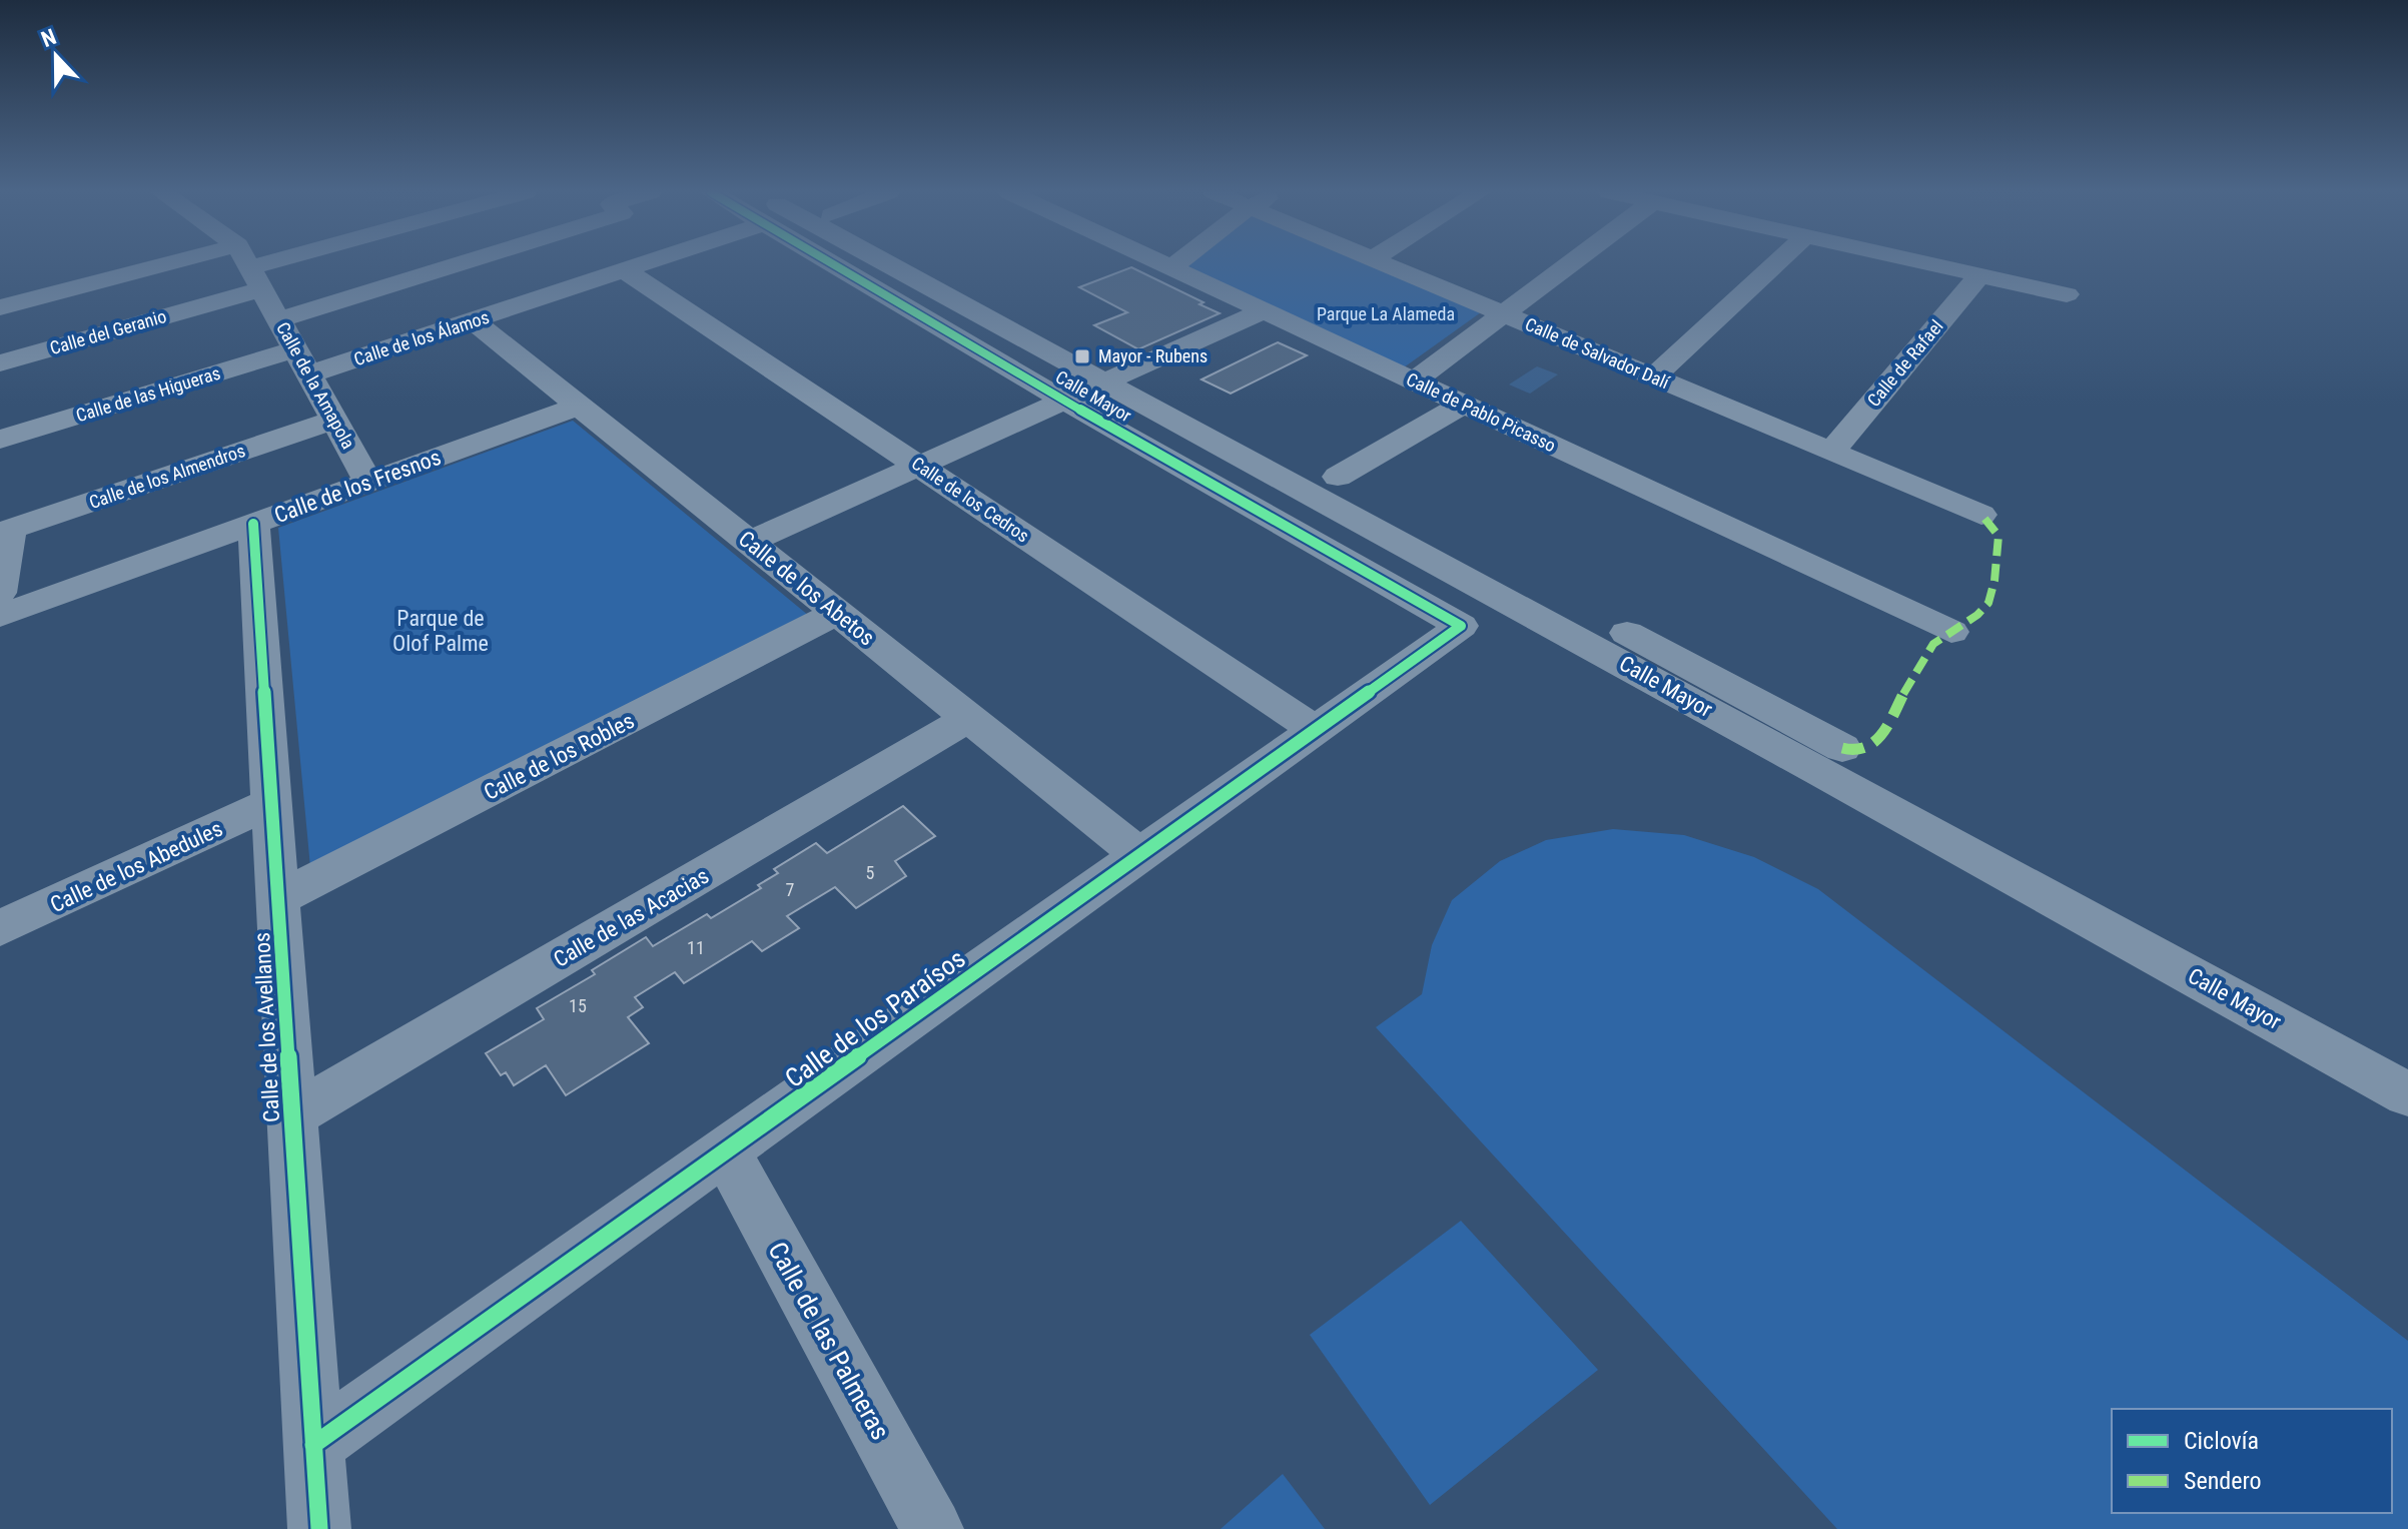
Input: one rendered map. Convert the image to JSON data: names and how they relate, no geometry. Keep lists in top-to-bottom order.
{
  "streets": {
    "street": [
      "Calle del Geranio",
      "Calle de los Álamos",
      "Calle de Salvador Dalí",
      "Calle de Rafael",
      "Calle de la Amapola",
      "Calle de las Higueras",
      "Calle Mayor",
      "Calle de Pablo Picasso",
      "Calle de los Almendros",
      "Calle de los Fresnos",
      "Calle de los Cedros",
      "Calle de los Abetos",
      "Calle de los Robles",
      "Calle de los Abedules",
      "Calle de las Acacias",
      "Calle de los Paraísos",
      "Calle de los Avellanos",
      "Calle de las Palmeras"
    ]
  },
  "crossings": [
    ["Calle del Geranio", "Calle de la Amapola"],
    ["Calle de los Álamos", "Calle de la Amapola"],
    ["Calle de los Álamos", "Calle de las Higueras"],
    ["Calle de los Álamos", "Calle de los Cedros"],
    ["Calle de los Álamos", "Calle de los Abetos"],
    ["Calle de Salvador Dalí", "Calle de Rafael"],
    ["Calle de la Amapola", "Calle de las Higueras"],
    ["Calle de la Amapola", "Calle de los Almendros"],
    ["Calle de la Amapola", "Calle de los Fresnos"],
    ["Calle Mayor", "Calle de los Paraísos"],
    ["Calle de los Fresnos", "Calle de los Abetos"],
    ["Calle de los Fresnos", "Calle de los Avellanos"],
    ["Calle de los Cedros", "Calle de los Paraísos"],
    ["Calle de los Abetos", "Calle de los Robles"],
    ["Calle de los Abetos", "Calle de las Acacias"],
    ["Calle de los Abetos", "Calle de los Paraísos"],
    ["Calle de los Robles", "Calle de los Avellanos"],
    ["Calle de los Abedules", "Calle de los Avellanos"],
    ["Calle de las Acacias", "Calle de los Avellanos"],
    ["Calle de los Paraísos", "Calle de los Avellanos"],
    ["Calle de los Paraísos", "Calle de las Palmeras"]
  ],
  "parks": ["Parque La Alameda", "Parque de Olof Palme"],
  "places": {
    "transit": ["Mayor - Rubens"]
  },
  "house_numbers": [
    "5",
    "7",
    "11",
    "15"
  ],
  "legend": ["Ciclovía", "Sendero"],
  "north": "top"
}
